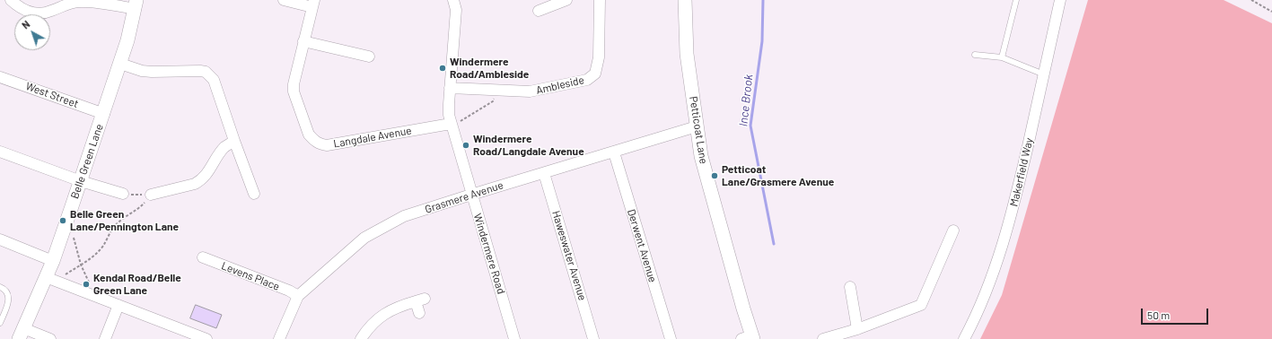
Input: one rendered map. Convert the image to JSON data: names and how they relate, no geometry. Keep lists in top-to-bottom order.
{
  "streets": {
    "street": [
      "Ambleside",
      "West Street",
      "Petticoat Lane",
      "Langdale Avenue",
      "Belle Green Lane",
      "Makerfield Way",
      "Grasmere Avenue",
      "Derwent Avenue",
      "Windermere Road",
      "Haweswater Avenue",
      "Levens Place"
    ]
  },
  "crossings": [
    ["Ambleside", "Windermere Road"],
    ["West Street", "Belle Green Lane"],
    ["Petticoat Lane", "Grasmere Avenue"],
    ["Langdale Avenue", "Windermere Road"],
    ["Grasmere Avenue", "Derwent Avenue"],
    ["Grasmere Avenue", "Windermere Road"],
    ["Grasmere Avenue", "Haweswater Avenue"],
    ["Grasmere Avenue", "Levens Place"]
  ],
  "water": ["Ince Brook"],
  "places": [
    "Windermere Road/Ambleside",
    "Windermere Road/Langdale Avenue",
    "Petticoat Lane/Grasmere Avenue",
    "Belle Green Lane/Pennington Lane",
    "Kendal Road/Belle Green Lane"
  ],
  "scale_bar": "50 m",
  "north": "top left"
}
